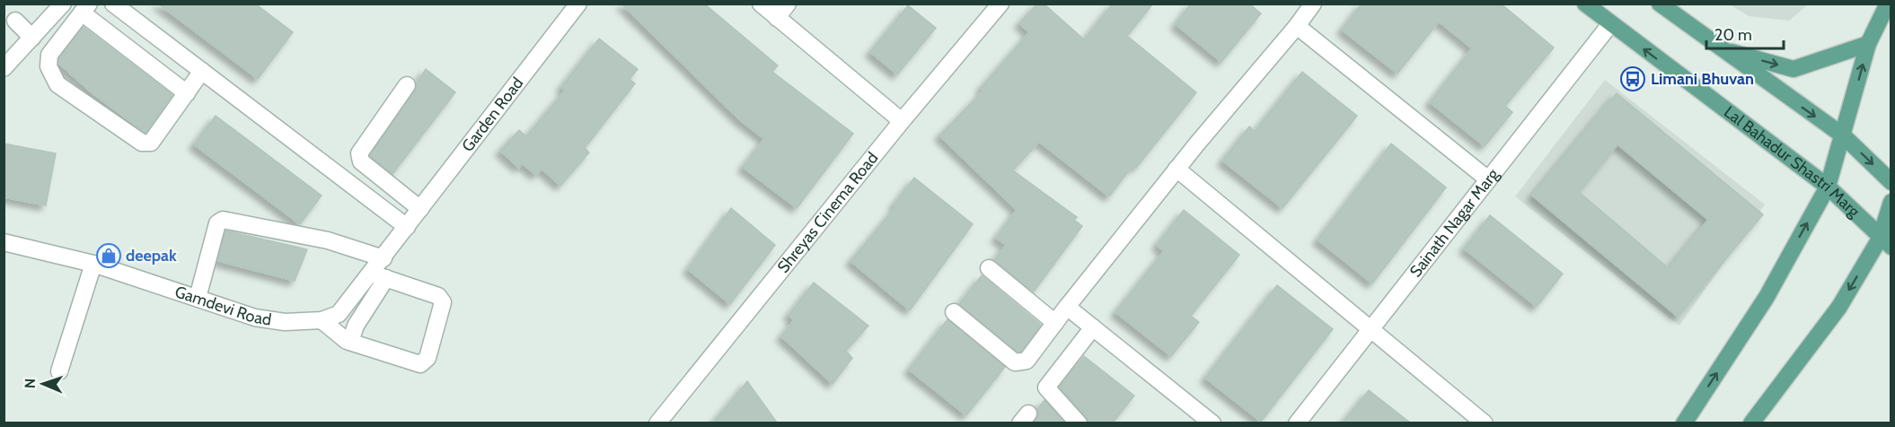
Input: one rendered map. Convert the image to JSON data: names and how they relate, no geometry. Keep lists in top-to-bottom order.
{
  "streets": {
    "main road": ["Lal Bahadur Shastri Marg"],
    "street": [
      "Garden Road",
      "Shreyas Cinema Road",
      "Sainath Nagar Marg",
      "Gamdevi Road"
    ]
  },
  "crossings": [
    ["Garden Road", "Gamdevi Road"],
    ["Lal Bahadur Shastri Marg", "Sainath Nagar Marg"]
  ],
  "places": {
    "bus stop": ["Limani Bhuvan"],
    "shop": ["deepak"]
  },
  "scale_bar": "20 m",
  "north": "left"
}
